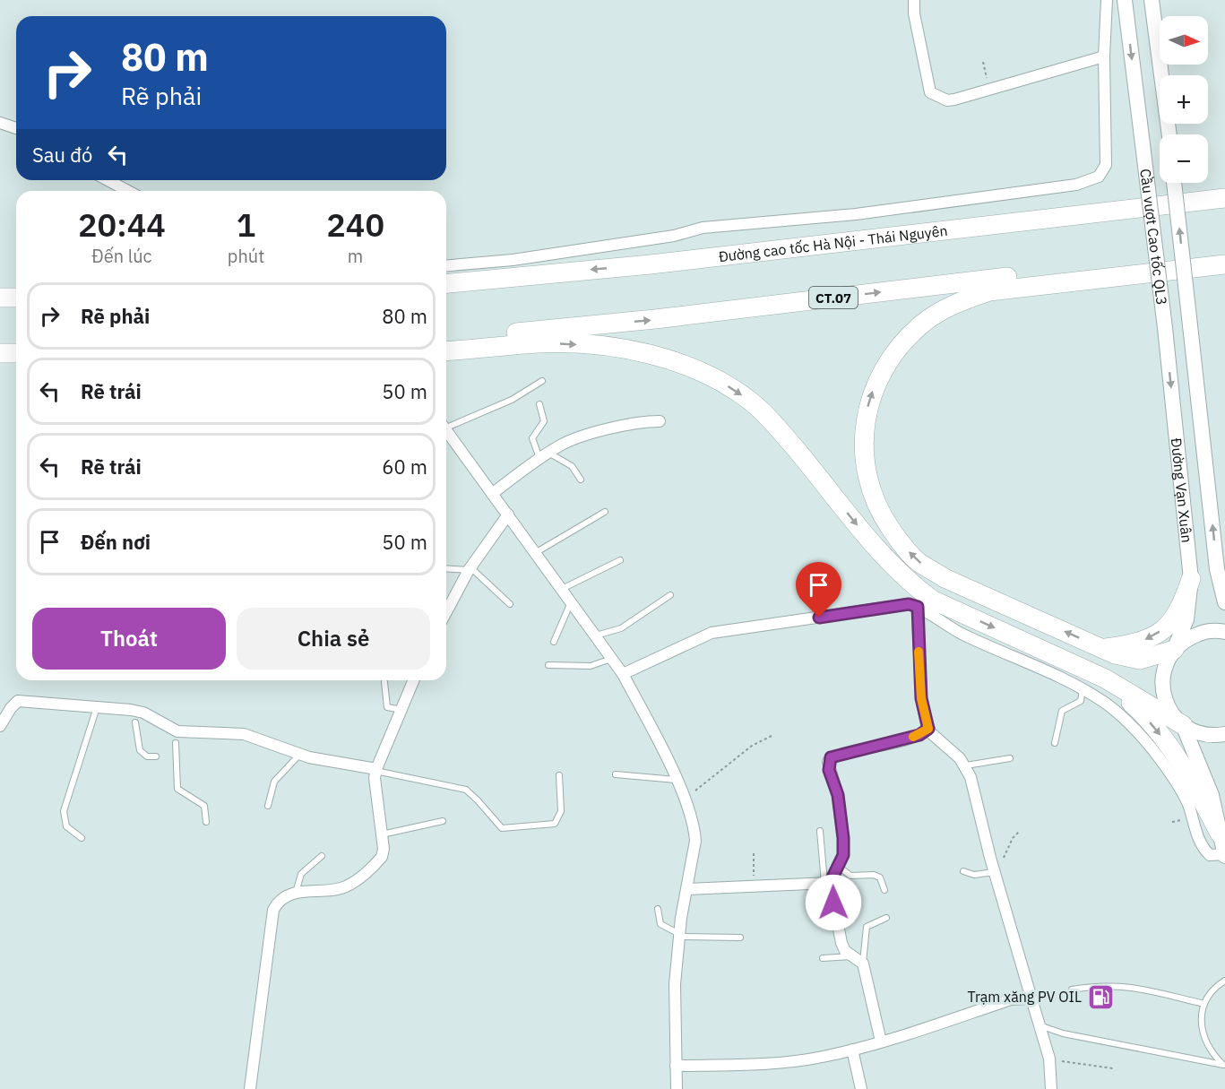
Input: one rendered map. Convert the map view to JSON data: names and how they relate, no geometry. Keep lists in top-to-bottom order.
{
  "streets": {
    "highway": ["Đường cao tốc Hà Nội - Thái Nguyên", "CT.07"],
    "main road": ["Cầu vượt Cao tốc QL3", "Đường Vạn Xuân"]
  },
  "crossings": [
    ["Cầu vượt Cao tốc QL3", "Đường Vạn Xuân"]
  ],
  "places": {
    "fuel station": ["Trạm xăng PV OIL"]
  },
  "north": "right",
  "page": {
    "map_buttons": ["+", "−"],
    "turn": ["80 m", "Rẽ phải"],
    "then": "Sau đó",
    "eta": [
      "20:44",
      "Đến lúc",
      "1",
      "phút",
      "240",
      "m"
    ],
    "list": [
      {
        "name": "Rẽ phải",
        "value": "80 m"
      },
      {
        "name": "Rẽ trái",
        "value": "50 m"
      },
      {
        "name": "Rẽ trái",
        "value": "60 m"
      },
      {
        "name": "Đến nơi",
        "value": "50 m"
      }
    ],
    "buttons": ["Thoát", "Chia sẻ"]
  }
}
